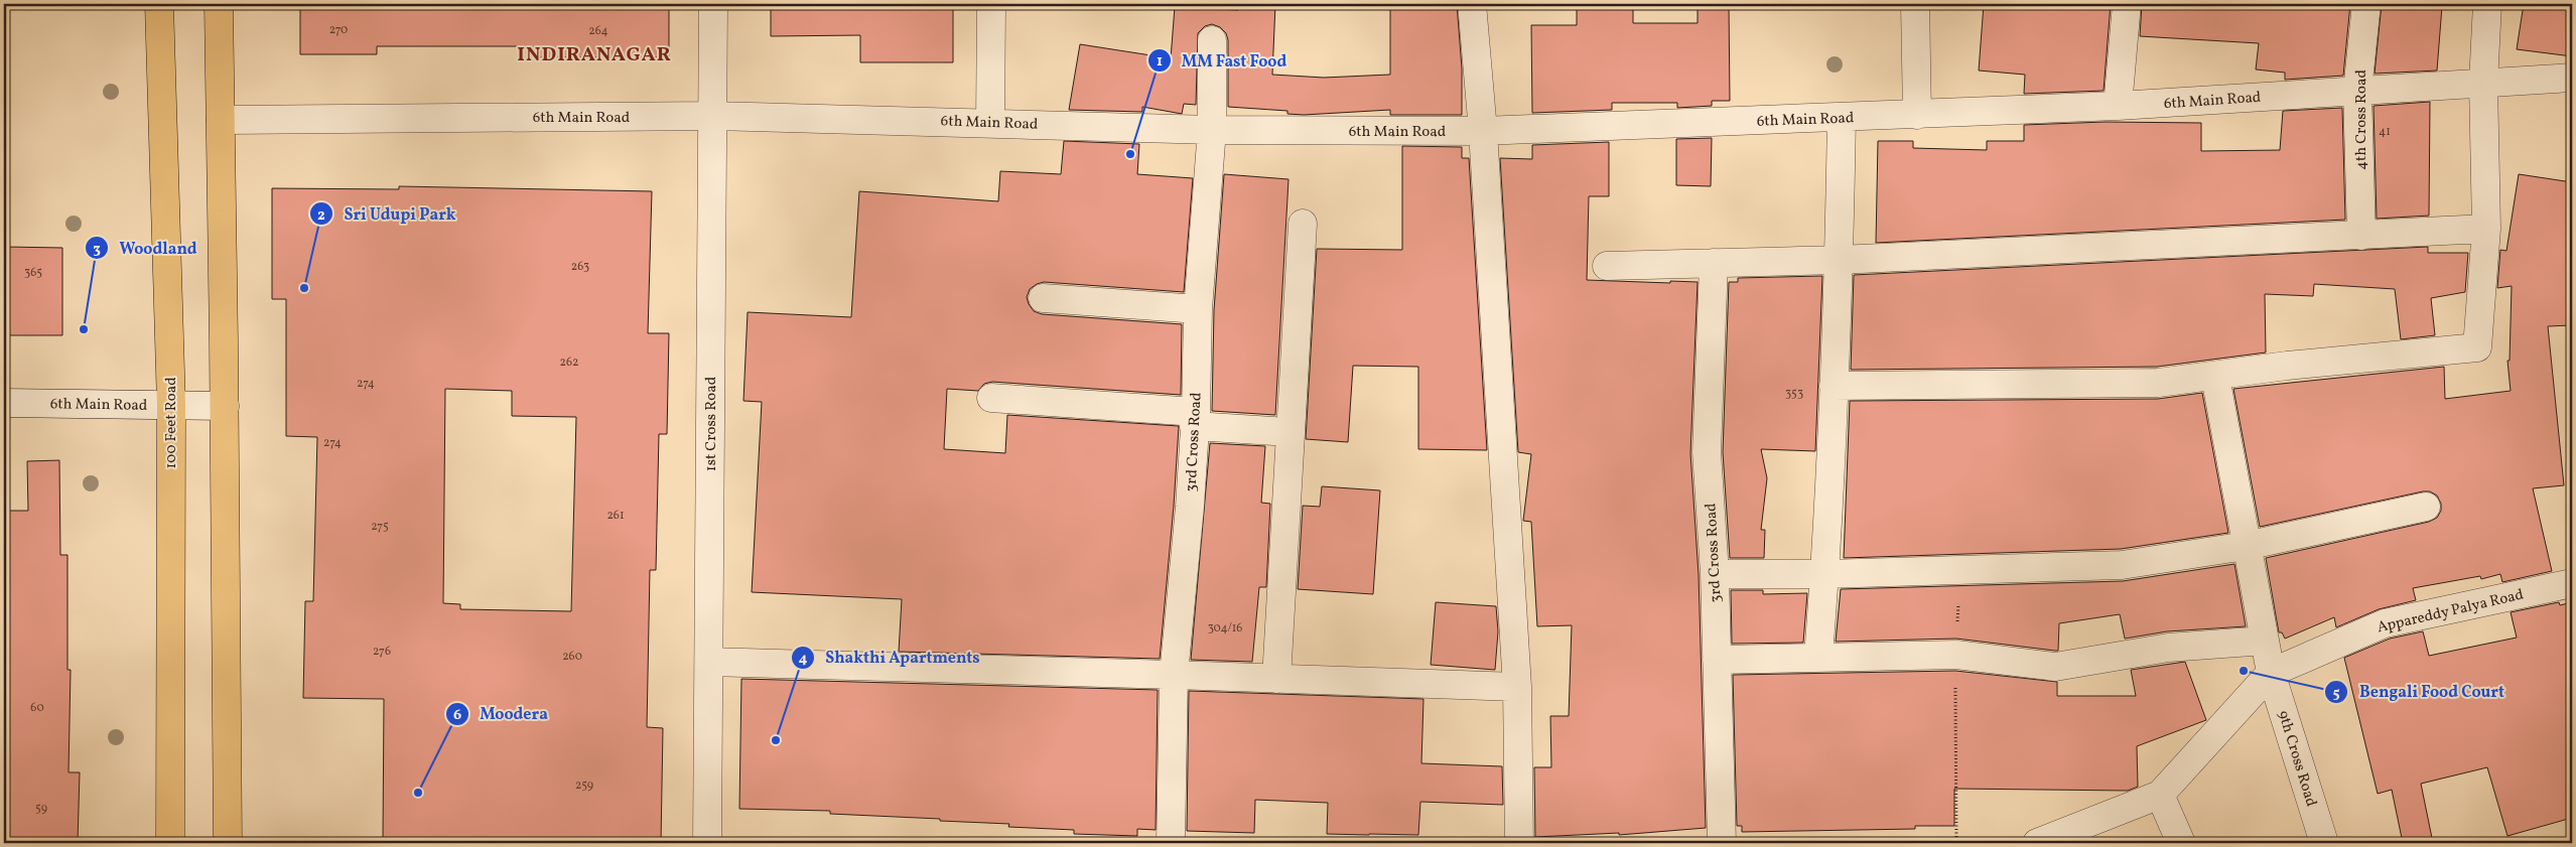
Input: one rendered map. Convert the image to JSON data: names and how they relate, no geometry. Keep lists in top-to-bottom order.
{
  "streets": {
    "main road": ["100 Feet Road"],
    "street": [
      "6th Main Road",
      "4th Cross Road",
      "1st Cross Road",
      "3rd Cross Road",
      "Appareddy Palya Road",
      "9th Cross Road"
    ]
  },
  "crossings": [
    ["6th Main Road", "4th Cross Road"],
    ["6th Main Road", "100 Feet Road"],
    ["6th Main Road", "1st Cross Road"],
    ["6th Main Road", "3rd Cross Road"],
    ["Appareddy Palya Road", "9th Cross Road"]
  ],
  "districts": ["INDIRANAGAR"],
  "places": [
    "MM Fast Food",
    "Sri Udupi Park",
    "Woodland",
    "Bengali Food Court",
    "Shakthi Apartments",
    "Moodera"
  ],
  "house_numbers": [
    "270",
    "264",
    "41",
    "263",
    "365",
    "262",
    "274",
    "353",
    "274",
    "261",
    "275",
    "304/16",
    "276",
    "260",
    "60",
    "259",
    "59"
  ]
}
